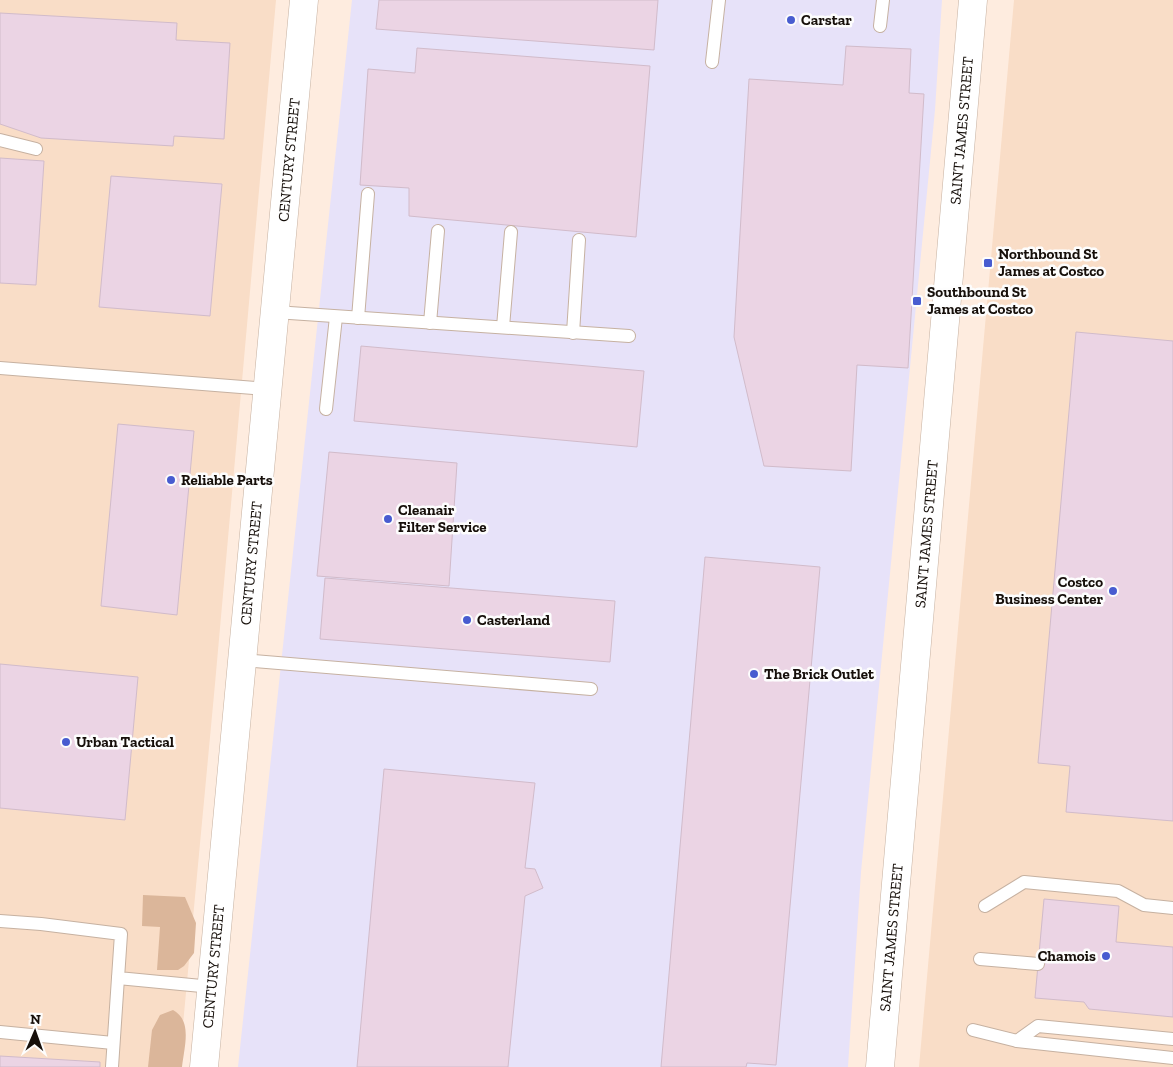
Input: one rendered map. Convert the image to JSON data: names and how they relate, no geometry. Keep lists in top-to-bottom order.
{
  "streets": {
    "main road": ["SAINT JAMES STREET", "CENTURY STREET"]
  },
  "places": {
    "other": [
      "Carstar",
      "Reliable Parts",
      "Cleanair Filter Service",
      "Costco Business Center",
      "Casterland",
      "The Brick Outlet",
      "Urban Tactical",
      "Chamois"
    ],
    "transit": ["Northbound St James at Costco", "Southbound St James at Costco"]
  },
  "north": "top"
}
